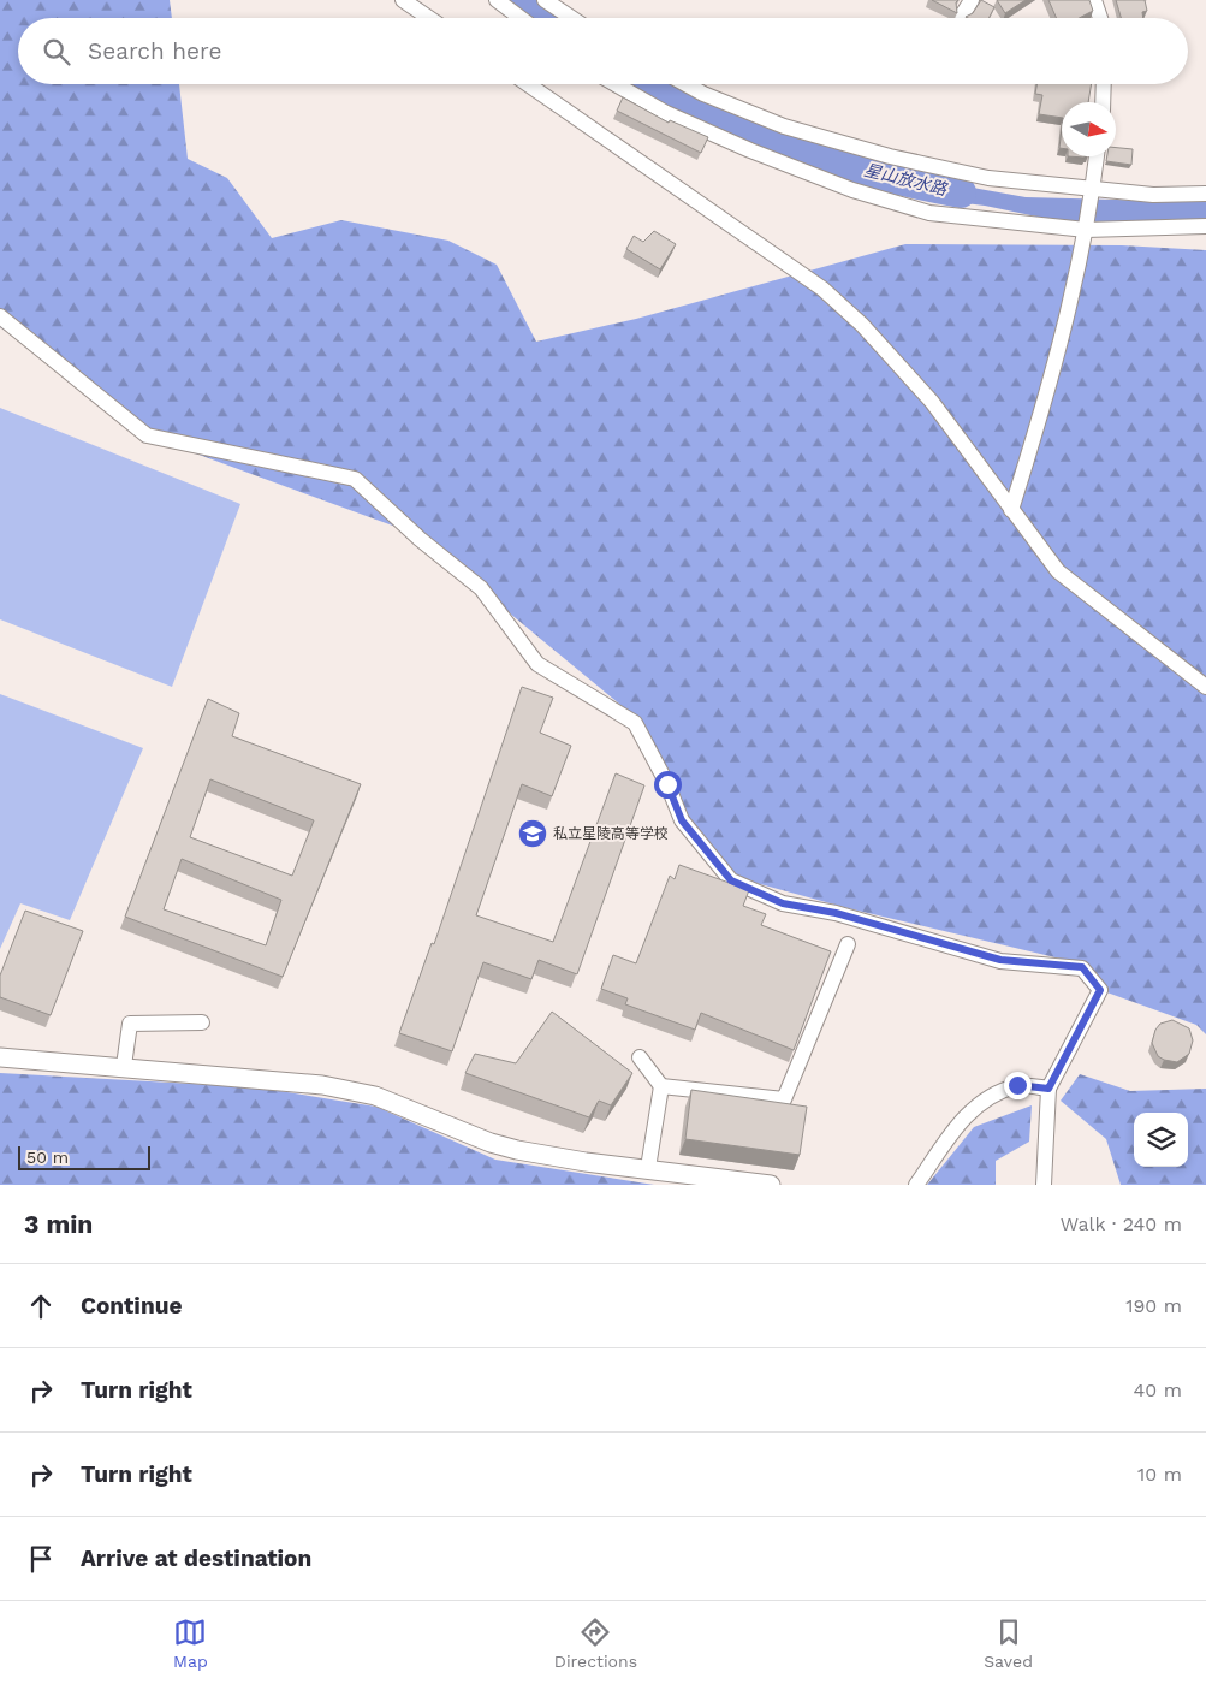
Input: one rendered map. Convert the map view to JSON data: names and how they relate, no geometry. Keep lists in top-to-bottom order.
{
  "water": ["星山放水路"],
  "places": {
    "school or university": ["私立星陵高等学校"]
  },
  "scale_bar": "50 m",
  "north": "right",
  "page": {
    "search": "Search here",
    "scale": "50 m",
    "heading": ["3 min", "Walk · 240 m"],
    "list": [
      ["Continue", "190 m"],
      ["Turn right", "40 m"],
      ["Turn right", "10 m"],
      "Arrive at destination"
    ],
    "nav": ["Map", "Directions", "Saved"]
  }
}
